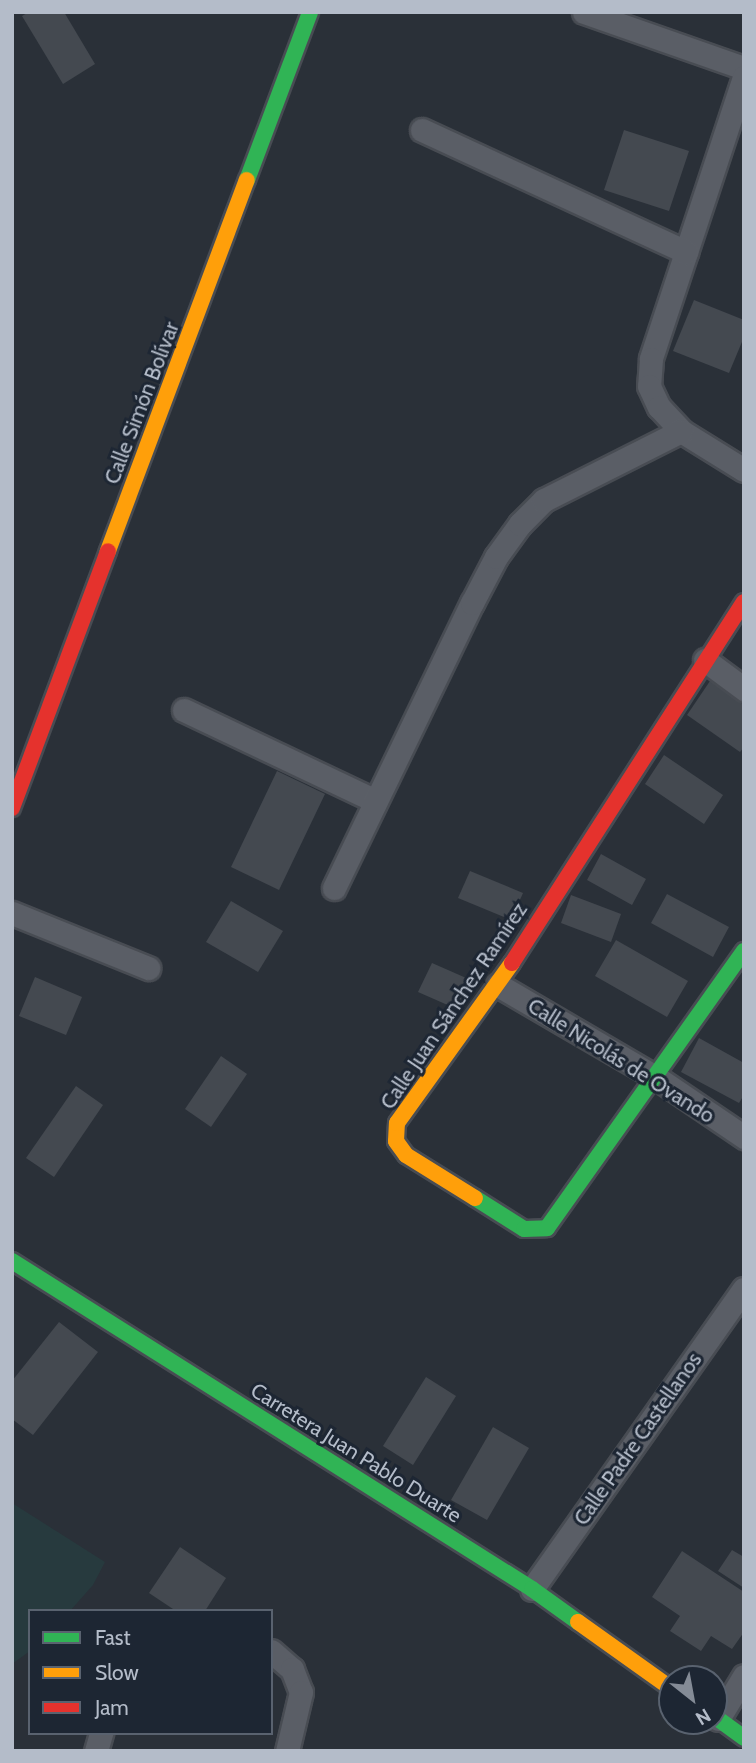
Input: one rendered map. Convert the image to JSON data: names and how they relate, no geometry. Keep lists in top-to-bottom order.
{
  "streets": {
    "street": [
      "Calle Simón Bolívar",
      "Calle Juan Sánchez Ramírez",
      "Calle Nicolás de Ovando",
      "Calle Padre Castellanos",
      "Carretera Juan Pablo Duarte"
    ]
  },
  "crossings": [
    ["Calle Juan Sánchez Ramírez", "Calle Nicolás de Ovando"],
    ["Calle Padre Castellanos", "Carretera Juan Pablo Duarte"]
  ],
  "legend": ["Fast", "Slow", "Jam"],
  "north": "bottom right"
}
